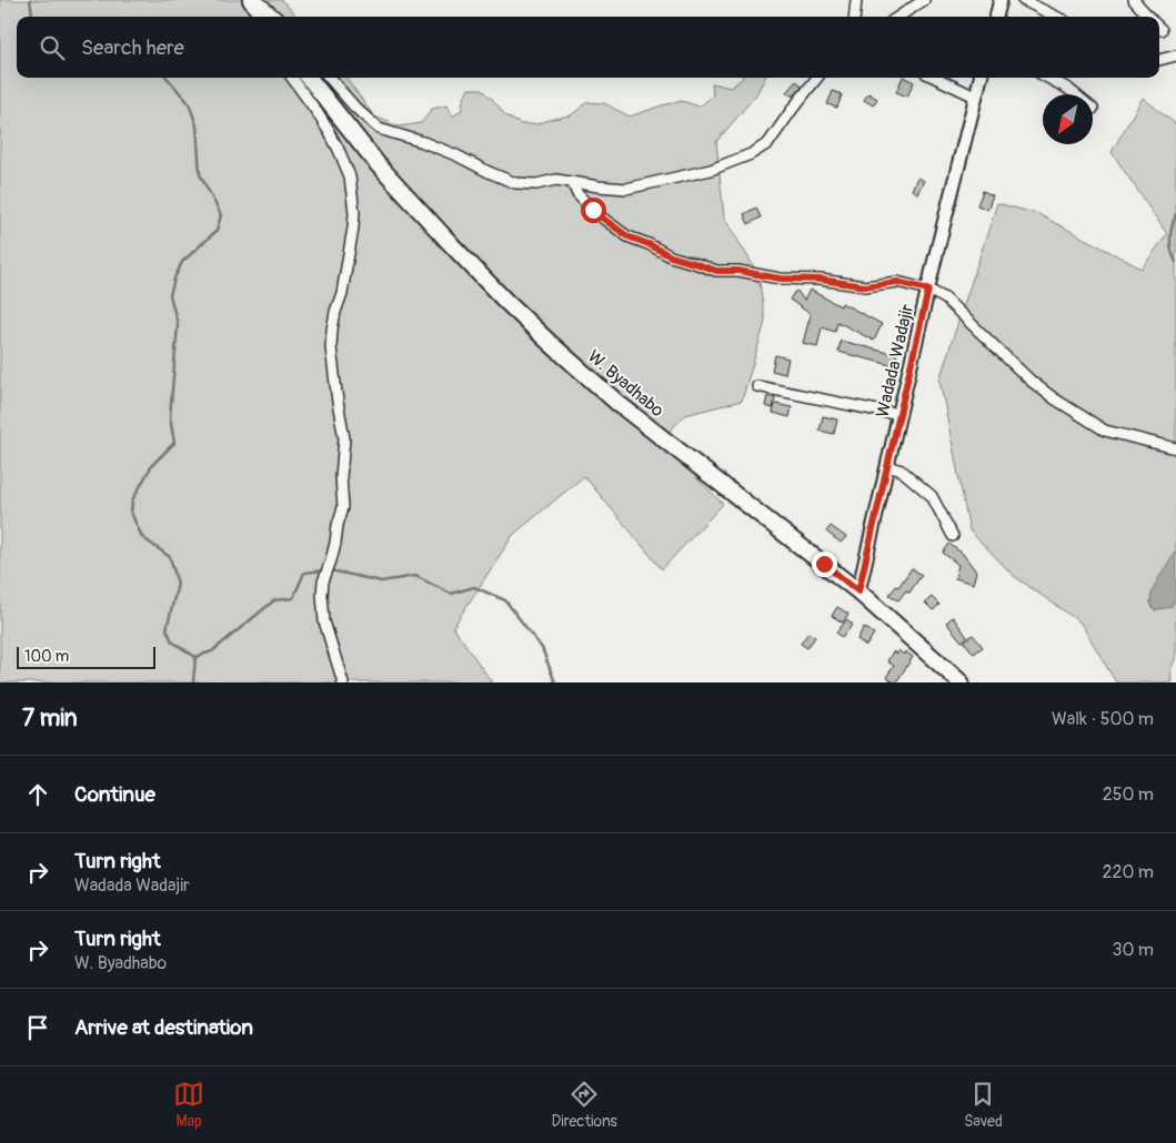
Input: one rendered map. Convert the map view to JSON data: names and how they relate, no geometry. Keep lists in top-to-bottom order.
{
  "streets": {
    "main road": ["W. Byadhabo"],
    "street": ["Wadada Wadajir"]
  },
  "crossings": [
    ["Wadada Wadajir", "W. Byadhabo"]
  ],
  "scale_bar": "100 m",
  "north": "bottom left",
  "page": {
    "search": "Search here",
    "scale": "100 m",
    "heading": ["7 min", "Walk · 500 m"],
    "list": [
      ["Continue", "250 m"],
      ["Turn right", "Wadada Wadajir", "220 m"],
      ["Turn right", "W. Byadhabo", "30 m"],
      "Arrive at destination"
    ],
    "nav": ["Map", "Directions", "Saved"]
  }
}
